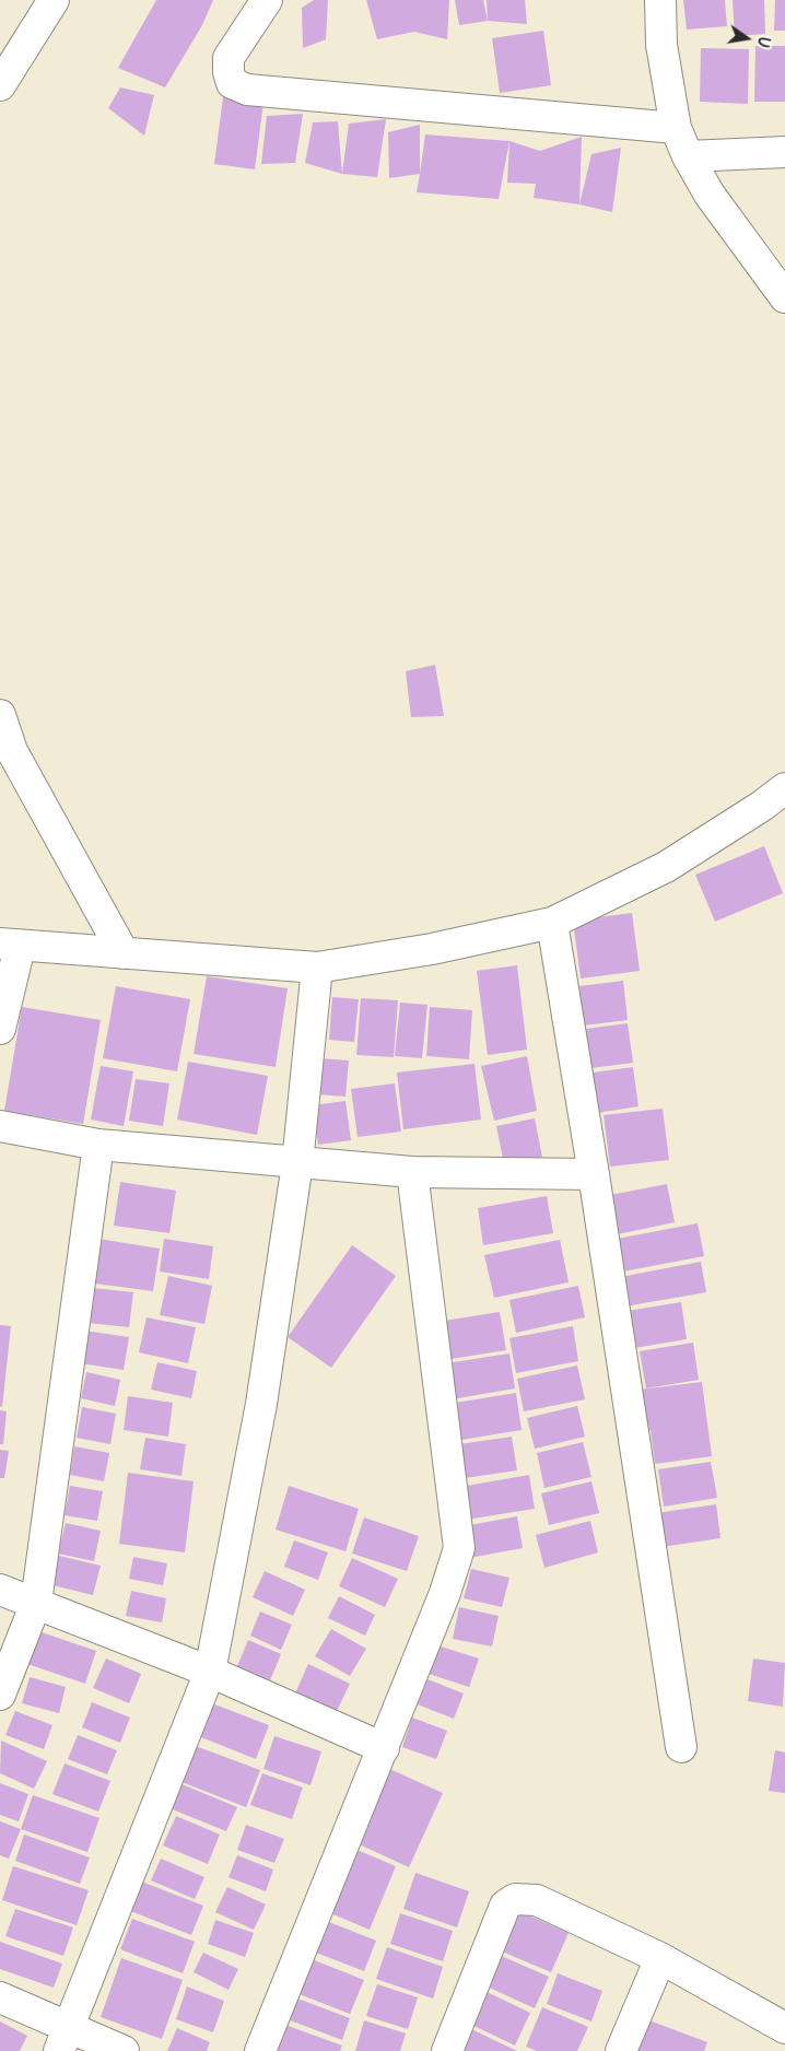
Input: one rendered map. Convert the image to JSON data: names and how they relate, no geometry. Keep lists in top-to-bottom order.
{
  "north": "right"
}
